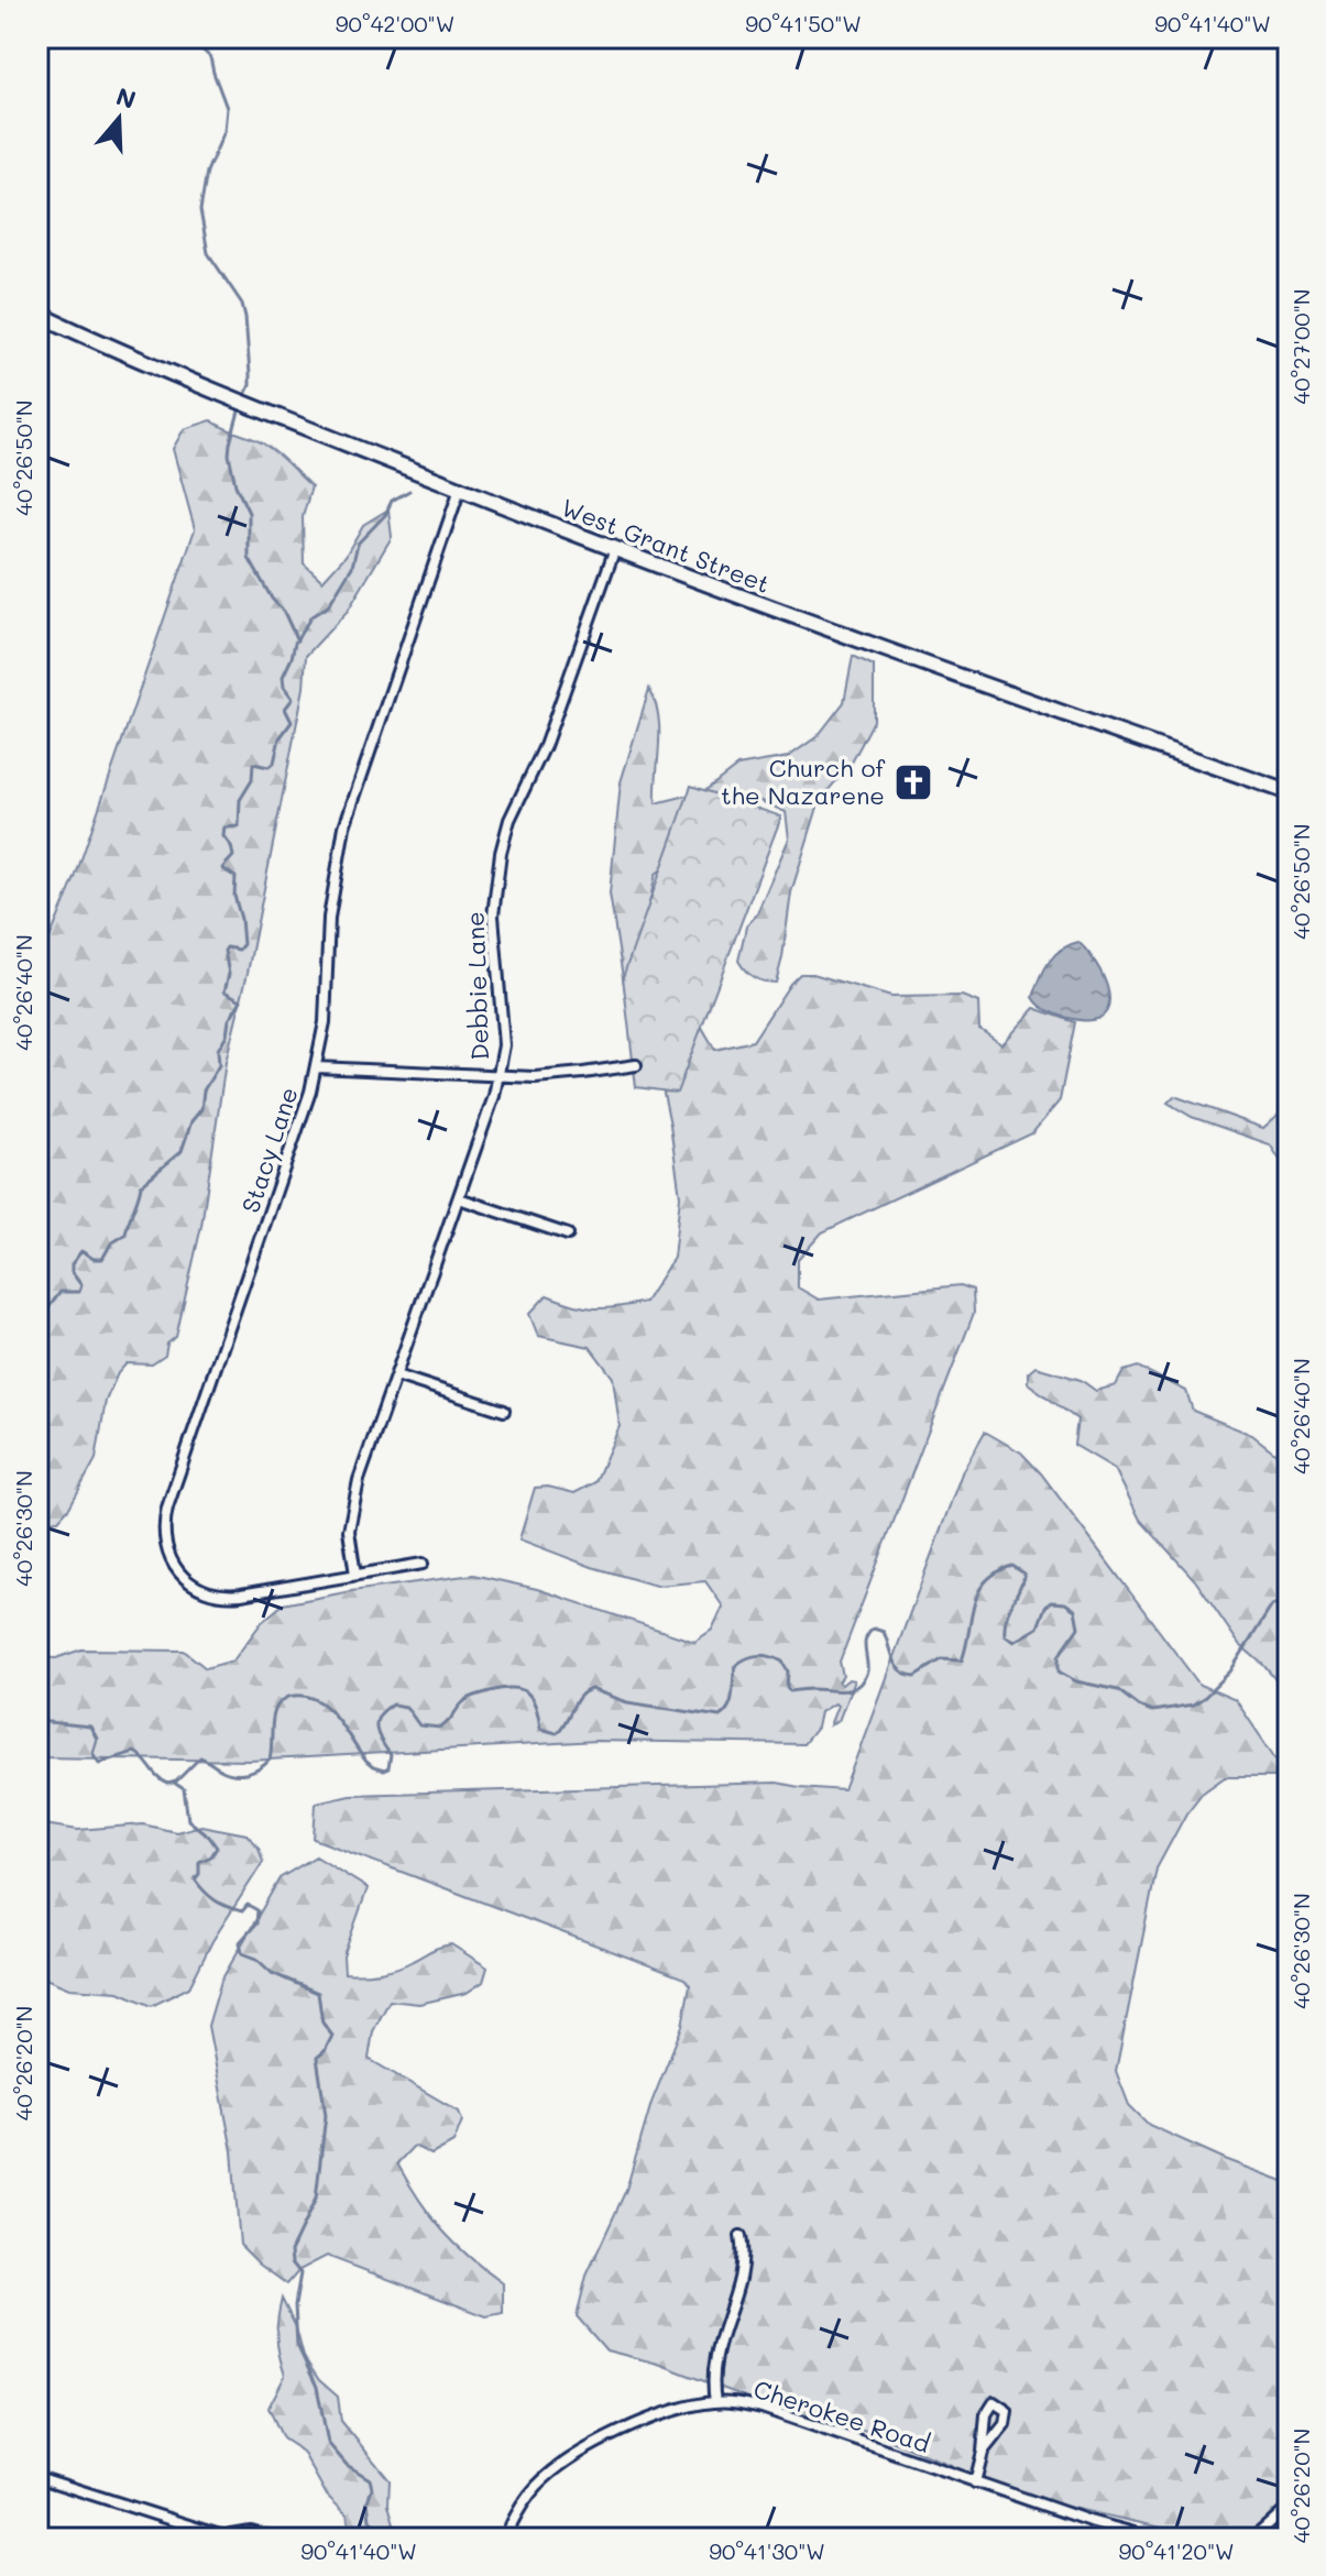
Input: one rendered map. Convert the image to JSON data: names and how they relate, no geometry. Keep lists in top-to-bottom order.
{
  "streets": {
    "main road": ["West Grant Street"],
    "street": ["Debbie Lane", "Stacy Lane", "Cherokee Road"]
  },
  "crossings": [
    ["West Grant Street", "Debbie Lane"],
    ["West Grant Street", "Stacy Lane"],
    ["Debbie Lane", "Stacy Lane"]
  ],
  "places": {
    "church": ["Church of the Nazarene"]
  },
  "north": "top",
  "coordinates": [
    "90°42'00\"W",
    "90°41'50\"W",
    "90°41'40\"W",
    "40°27'00\"N",
    "40°26'50\"N",
    "40°26'40\"N",
    "40°26'30\"N",
    "40°26'20\"N",
    "90°41'30\"W",
    "90°41'20\"W"
  ]
}
